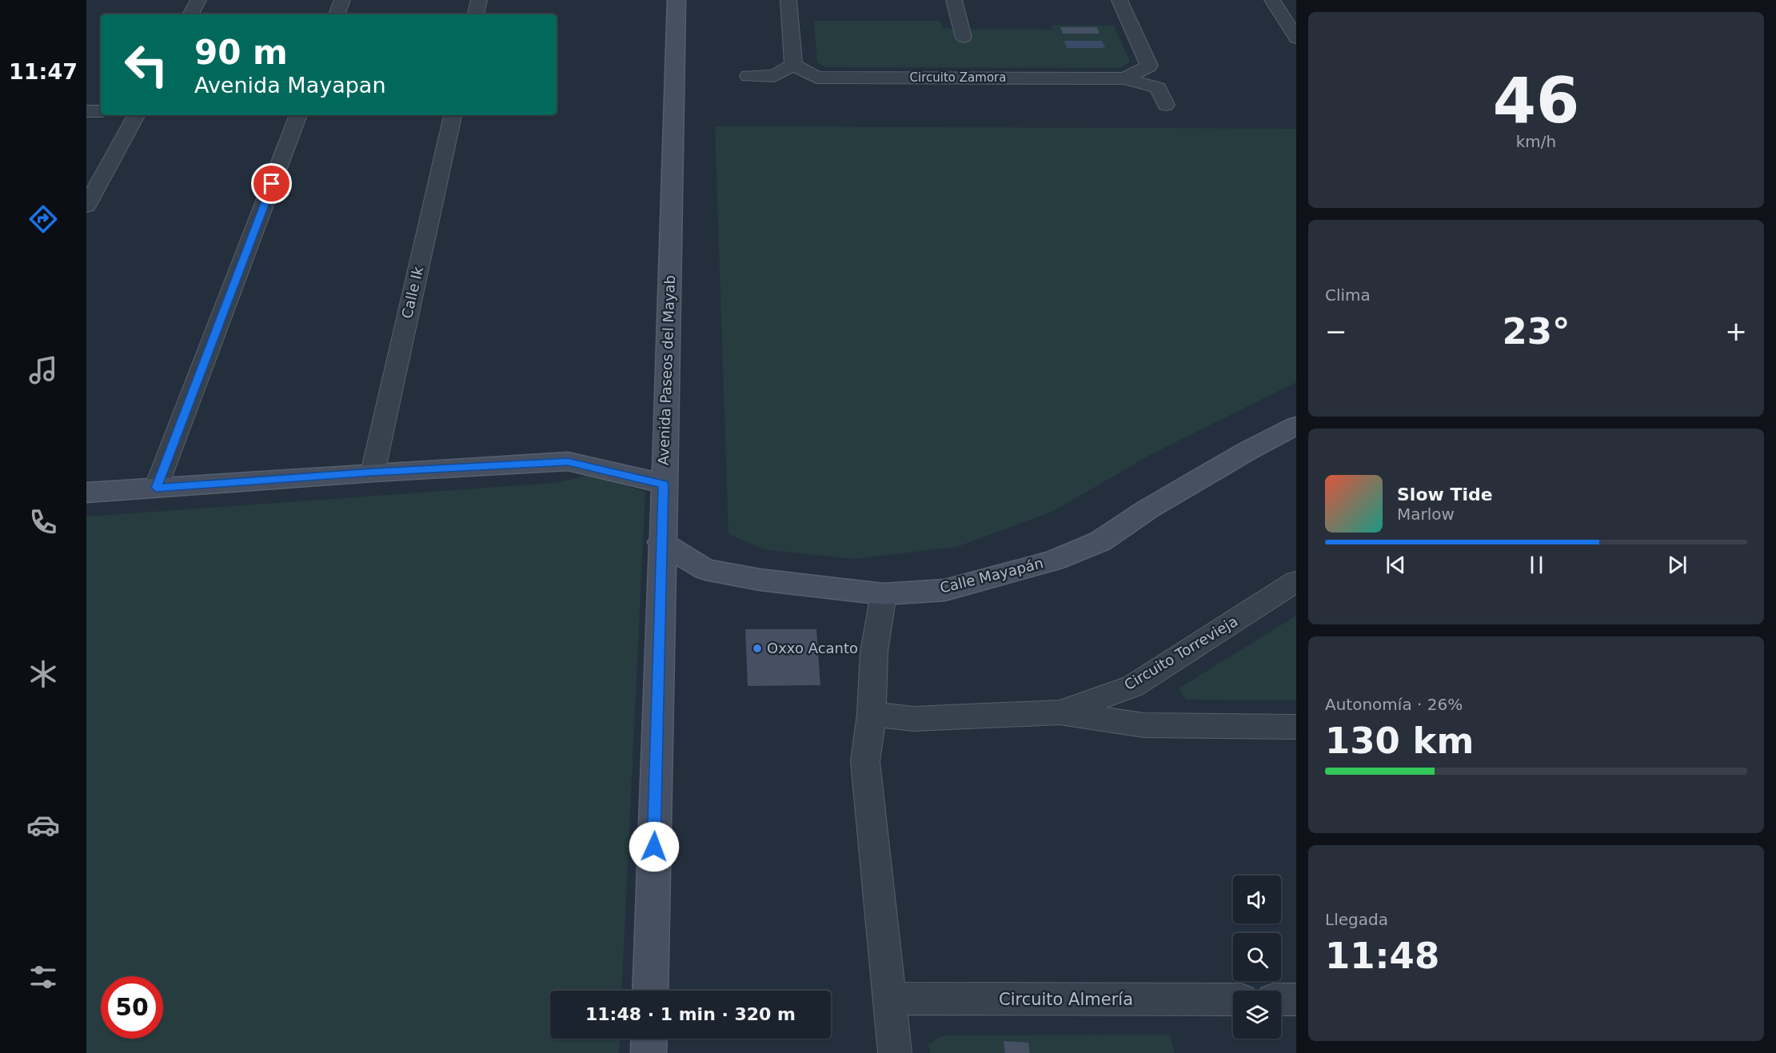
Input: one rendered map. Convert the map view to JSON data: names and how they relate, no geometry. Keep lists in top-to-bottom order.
{
  "streets": {
    "main road": ["Avenida Paseos del Mayab", "Calle Mayapán"],
    "street": [
      "Circuito Zamora",
      "Calle Ik",
      "Circuito Torrevieja",
      "Circuito Almería"
    ]
  },
  "crossings": [
    ["Avenida Paseos del Mayab", "Calle Mayapán"]
  ],
  "places": ["Oxxo Acanto"],
  "page": {
    "tabs": "11:47",
    "tile": [
      ["46", "km/h"],
      "Clima",
      ["Autonomía · 26%", "130 km"],
      ["Llegada", "11:48"]
    ],
    "turn": ["90 m", "Avenida Mayapan"],
    "heat": ["−", "23°", "+"],
    "song": ["Slow Tide", "Marlow"],
    "limit": "50",
    "trip": "11:48 · 1 min · 320 m"
  }
}
